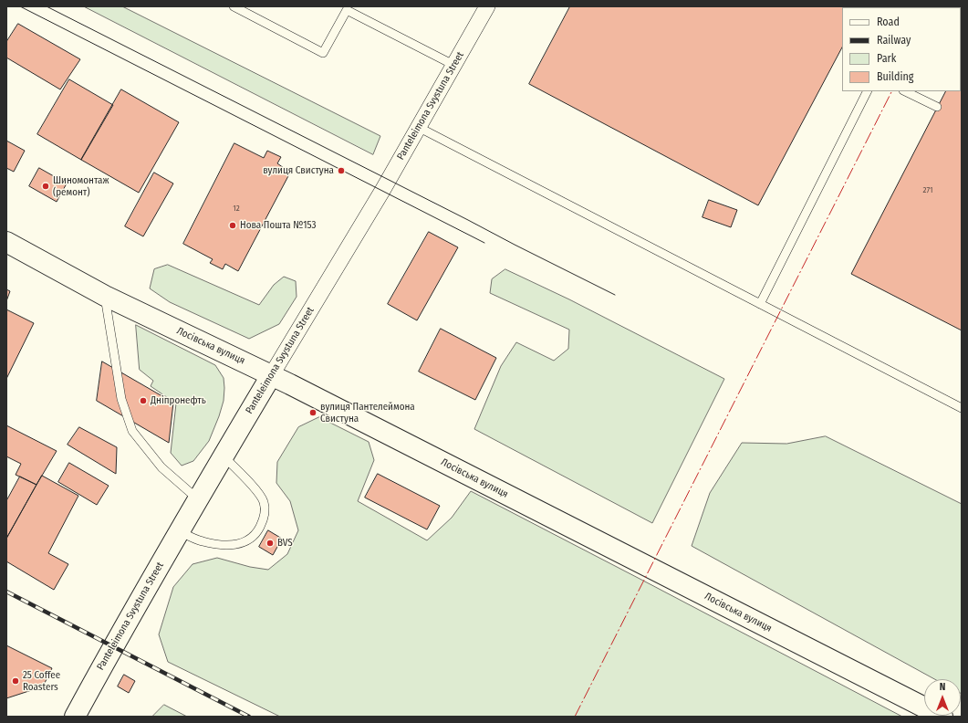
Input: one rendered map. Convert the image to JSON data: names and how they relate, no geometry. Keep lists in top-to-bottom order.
{
  "streets": {
    "main road": ["Panteleimona Svystuna Street", "Лосівська вулиця"]
  },
  "crossings": [
    ["Panteleimona Svystuna Street", "Лосівська вулиця"]
  ],
  "places": [
    "вулиця Свистуна",
    "Шиномонтаж (ремонт)",
    "Нова Пошта №153",
    "Дніпронефть",
    "вулиця Пантелеймона Свистуна",
    "BVS",
    "25 Coffee Roasters"
  ],
  "house_numbers": ["271", "12"],
  "legend": [
    "Road",
    "Railway",
    "Park",
    "Building"
  ],
  "north": "top"
}
